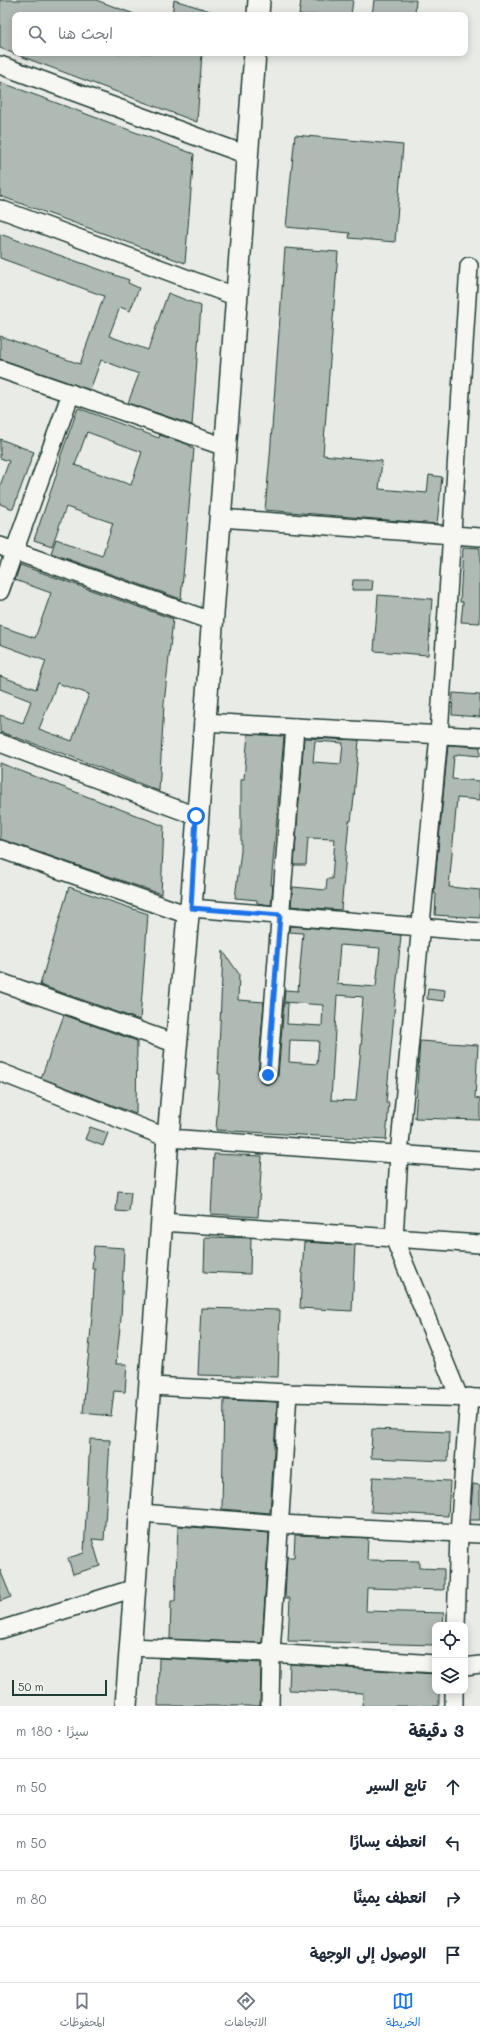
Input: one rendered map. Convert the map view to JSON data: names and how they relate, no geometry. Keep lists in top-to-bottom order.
{
  "scale_bar": "50 m",
  "page": {
    "search": "ابحث هنا",
    "scale": "50 m",
    "heading": ["3 دقيقة", "سيرًا · 180 m"],
    "list": [
      ["تابع السير", "50 m"],
      ["انعطف يسارًا", "50 m"],
      ["انعطف يمينًا", "80 m"],
      "الوصول إلى الوجهة"
    ],
    "nav": ["الخريطة", "الاتجاهات", "المحفوظات"]
  }
}
